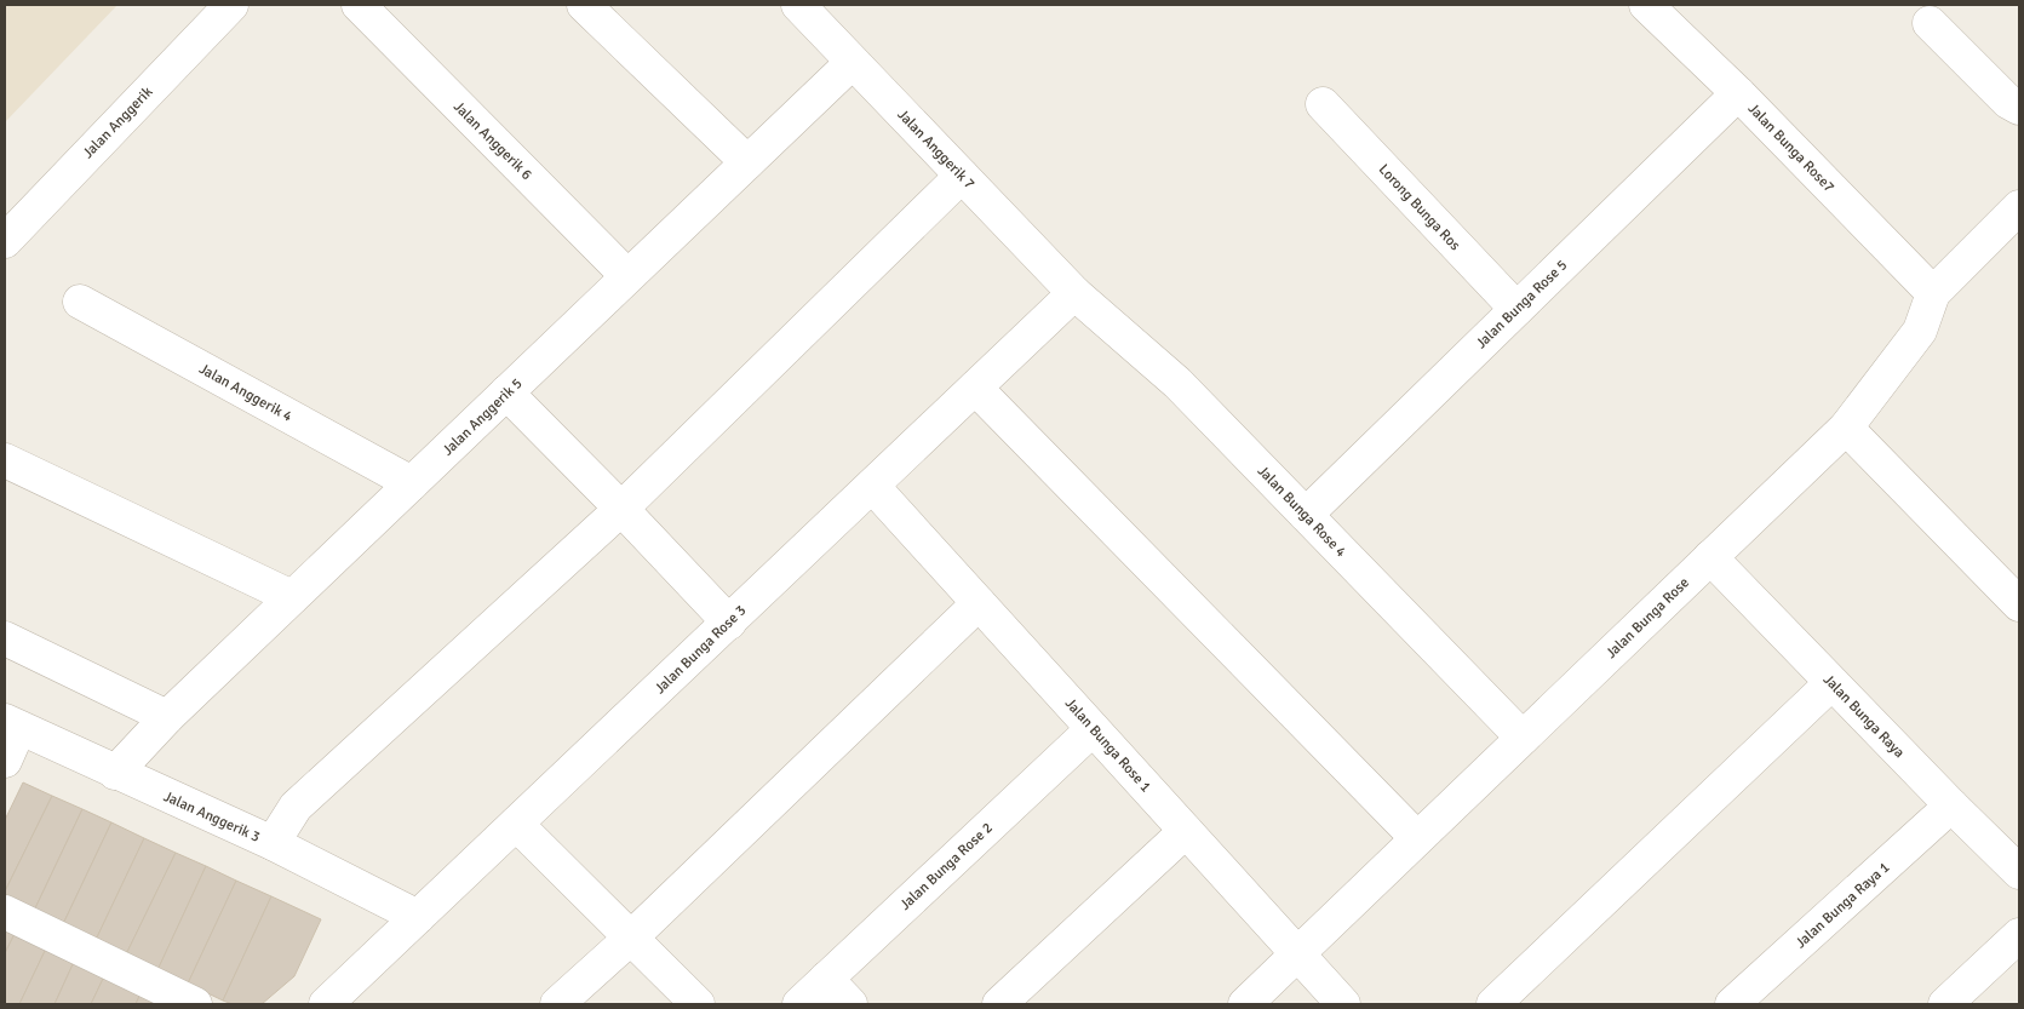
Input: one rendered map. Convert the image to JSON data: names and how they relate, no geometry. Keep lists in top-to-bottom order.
{
  "streets": {
    "street": [
      "Jalan Anggerik",
      "Jalan Anggerik 6",
      "Jalan Bunga Rose7",
      "Jalan Anggerik 7",
      "Lorong Bunga Ros",
      "Jalan Bunga Rose 5",
      "Jalan Anggerik 4",
      "Jalan Anggerik 5",
      "Jalan Bunga Rose 4",
      "Jalan Bunga Rose",
      "Jalan Bunga Rose 3",
      "Jalan Bunga Raya",
      "Jalan Bunga Rose 1",
      "Jalan Anggerik 3",
      "Jalan Bunga Rose 2",
      "Jalan Bunga Raya 1"
    ]
  },
  "crossings": [
    ["Jalan Anggerik 6", "Jalan Anggerik 5"],
    ["Jalan Bunga Rose7", "Jalan Bunga Rose 5"],
    ["Jalan Bunga Rose7", "Jalan Bunga Rose"],
    ["Jalan Anggerik 7", "Jalan Anggerik 5"],
    ["Jalan Anggerik 7", "Jalan Bunga Rose 4"],
    ["Jalan Anggerik 7", "Jalan Bunga Rose 3"],
    ["Lorong Bunga Ros", "Jalan Bunga Rose 5"],
    ["Jalan Bunga Rose 5", "Jalan Bunga Rose 4"],
    ["Jalan Anggerik 4", "Jalan Anggerik 5"],
    ["Jalan Anggerik 5", "Jalan Anggerik 3"],
    ["Jalan Bunga Rose 4", "Jalan Bunga Rose"],
    ["Jalan Bunga Rose 4", "Jalan Bunga Rose 3"],
    ["Jalan Bunga Rose", "Jalan Bunga Raya"],
    ["Jalan Bunga Rose", "Jalan Bunga Rose 1"],
    ["Jalan Bunga Rose 3", "Jalan Bunga Rose 1"],
    ["Jalan Bunga Rose 3", "Jalan Anggerik 3"],
    ["Jalan Bunga Raya", "Jalan Bunga Raya 1"],
    ["Jalan Bunga Rose 1", "Jalan Bunga Rose 2"]
  ]
}
